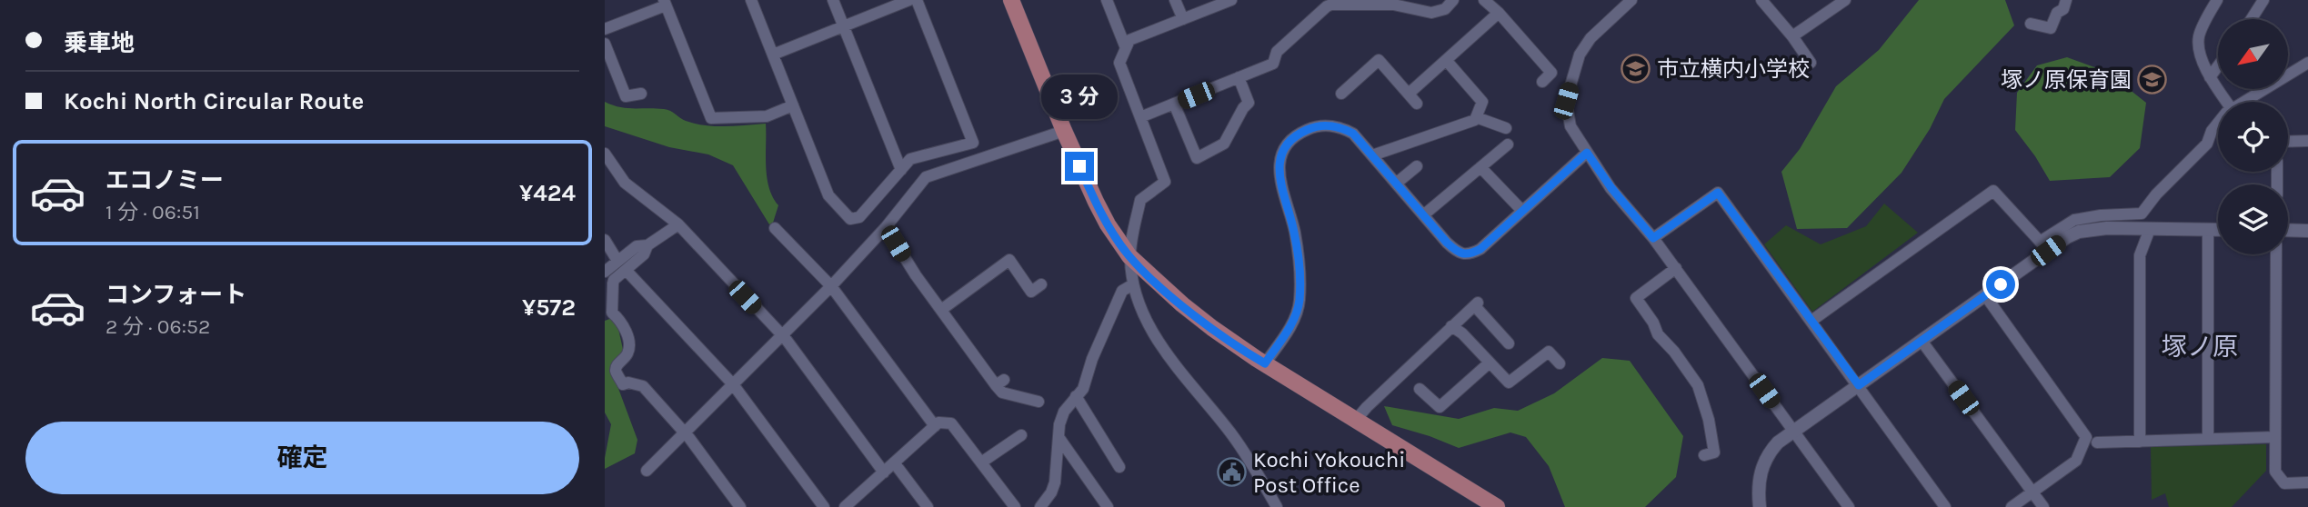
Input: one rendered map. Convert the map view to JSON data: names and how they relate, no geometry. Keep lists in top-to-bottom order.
{
  "districts": ["塚ノ原"],
  "places": {
    "school or university": ["市立横内小学校", "塚ノ原保育園"],
    "public building": ["Kochi Yokouchi Post Office"]
  },
  "north": "bottom left",
  "page": {
    "banner": ["乗車地", "Kochi North Circular Route"],
    "bubble": "3 分",
    "list": [
      {
        "name": "エコノミー",
        "note": "1 分 · 06:51",
        "value": "¥424"
      },
      {
        "name": "コンフォート",
        "note": "2 分 · 06:52",
        "value": "¥572"
      }
    ],
    "buttons": "確定"
  }
}
